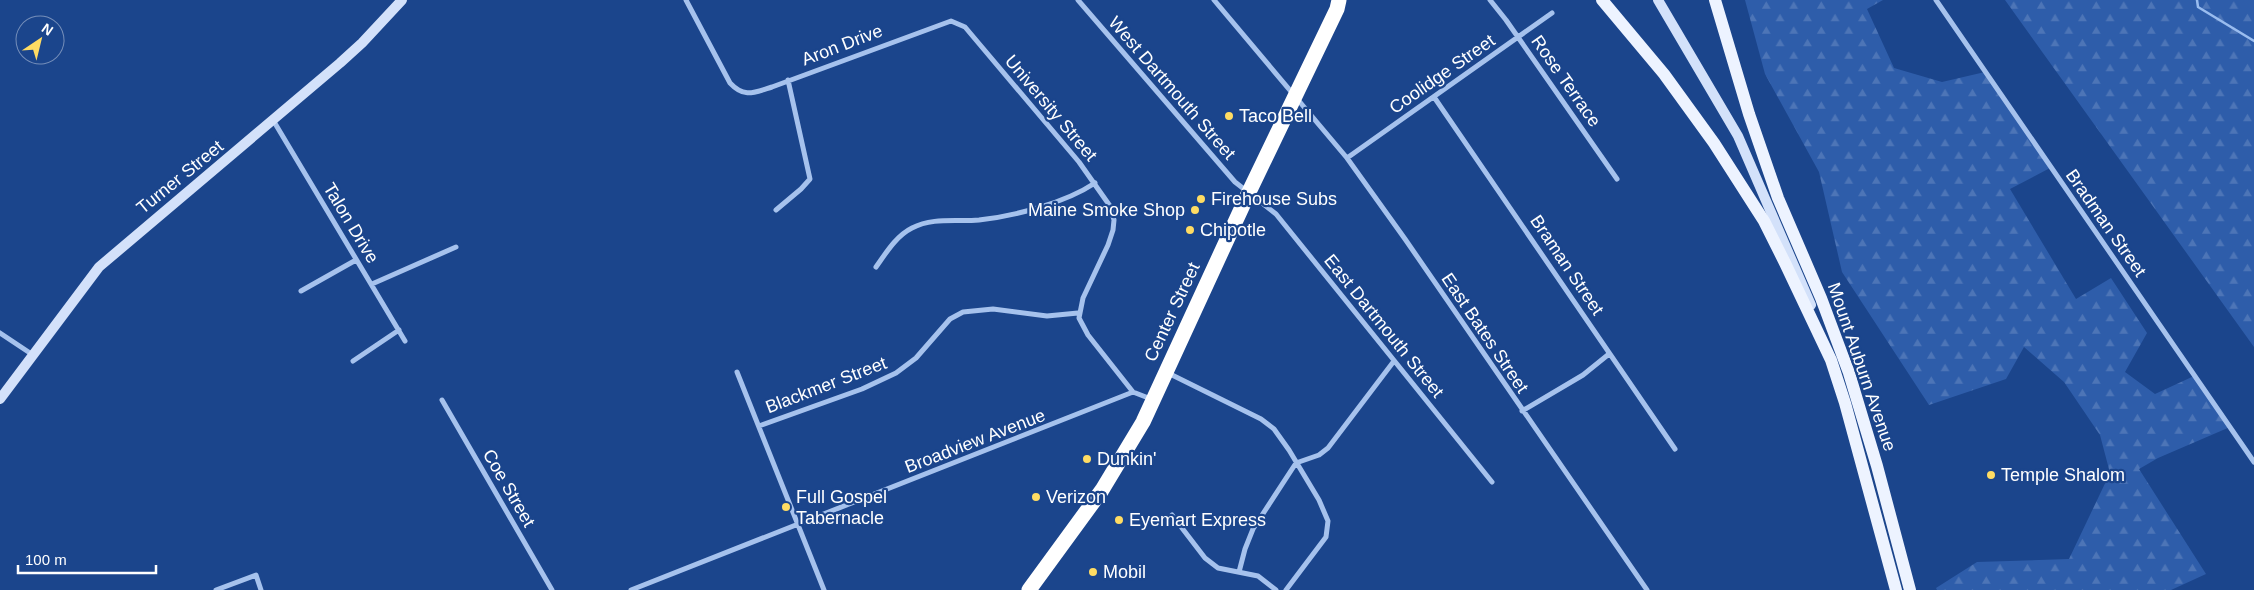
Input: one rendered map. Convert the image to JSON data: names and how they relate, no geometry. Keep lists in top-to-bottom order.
{
  "streets": {
    "highway": ["Center Street"],
    "main road": ["Turner Street", "Mount Auburn Avenue"],
    "street": [
      "Aron Drive",
      "Coolidge Street",
      "Rose Terrace",
      "West Dartmouth Street",
      "University Street",
      "Talon Drive",
      "Bradman Street",
      "Braman Street",
      "East Dartmouth Street",
      "East Bates Street",
      "Blackmer Street",
      "Broadview Avenue",
      "Coe Street"
    ]
  },
  "crossings": [
    ["Aron Drive", "University Street"],
    ["Coolidge Street", "Rose Terrace"],
    ["Coolidge Street", "Braman Street"],
    ["Coolidge Street", "East Bates Street"],
    ["West Dartmouth Street", "Center Street"],
    ["West Dartmouth Street", "East Dartmouth Street"],
    ["University Street", "Blackmer Street"],
    ["Turner Street", "Talon Drive"],
    ["Center Street", "East Dartmouth Street"],
    ["Center Street", "East Bates Street"]
  ],
  "places": [
    "Taco Bell",
    "Firehouse Subs",
    "Maine Smoke Shop",
    "Chipotle",
    "Dunkin'",
    "Temple Shalom",
    "Verizon",
    "Full Gospel Tabernacle",
    "Eyemart Express",
    "Mobil"
  ],
  "scale_bar": "100 m",
  "north": "top right"
}
